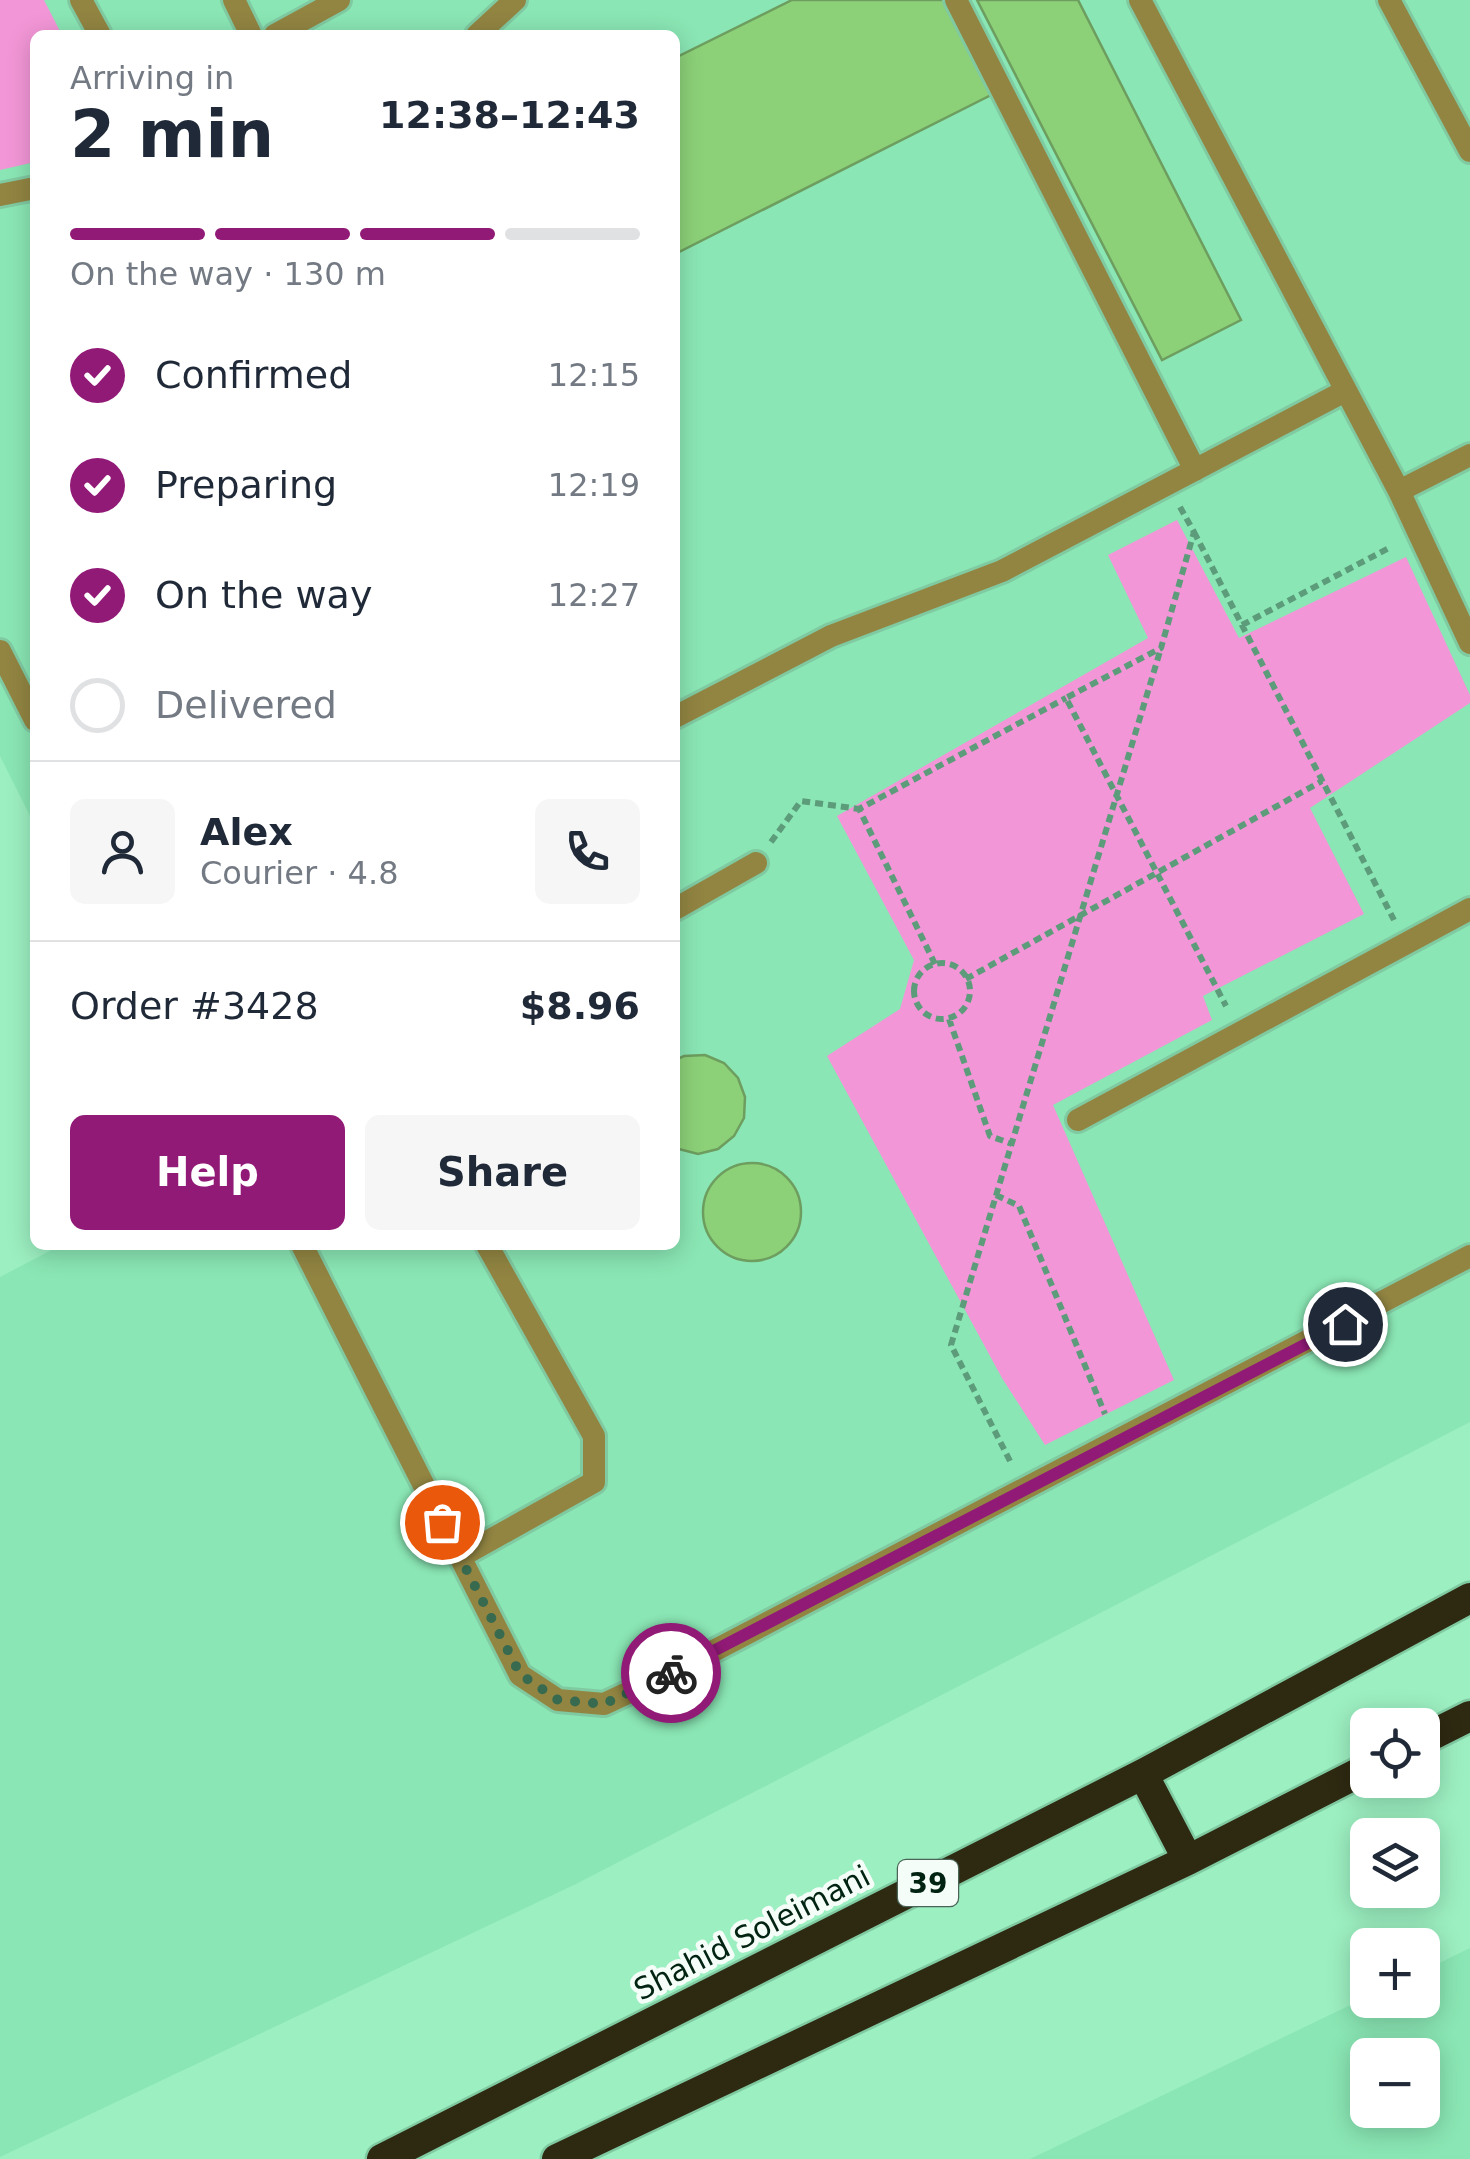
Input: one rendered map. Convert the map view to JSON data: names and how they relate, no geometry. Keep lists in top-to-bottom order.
{
  "streets": {
    "highway": ["39", "Shahid Soleimani"]
  },
  "page": {
    "heading": ["2 min", "Arriving in", "12:38–12:43"],
    "panel": [
      "Alex",
      "Courier · 4.8",
      "Order #3428",
      "$8.96"
    ],
    "bar": "On the way · 130 m",
    "list": [
      ["Confirmed", "12:15"],
      ["Preparing", "12:19"],
      ["On the way", "12:27"],
      "Delivered"
    ],
    "buttons": ["Help", "Share"],
    "map_buttons": ["+", "−"]
  }
}
